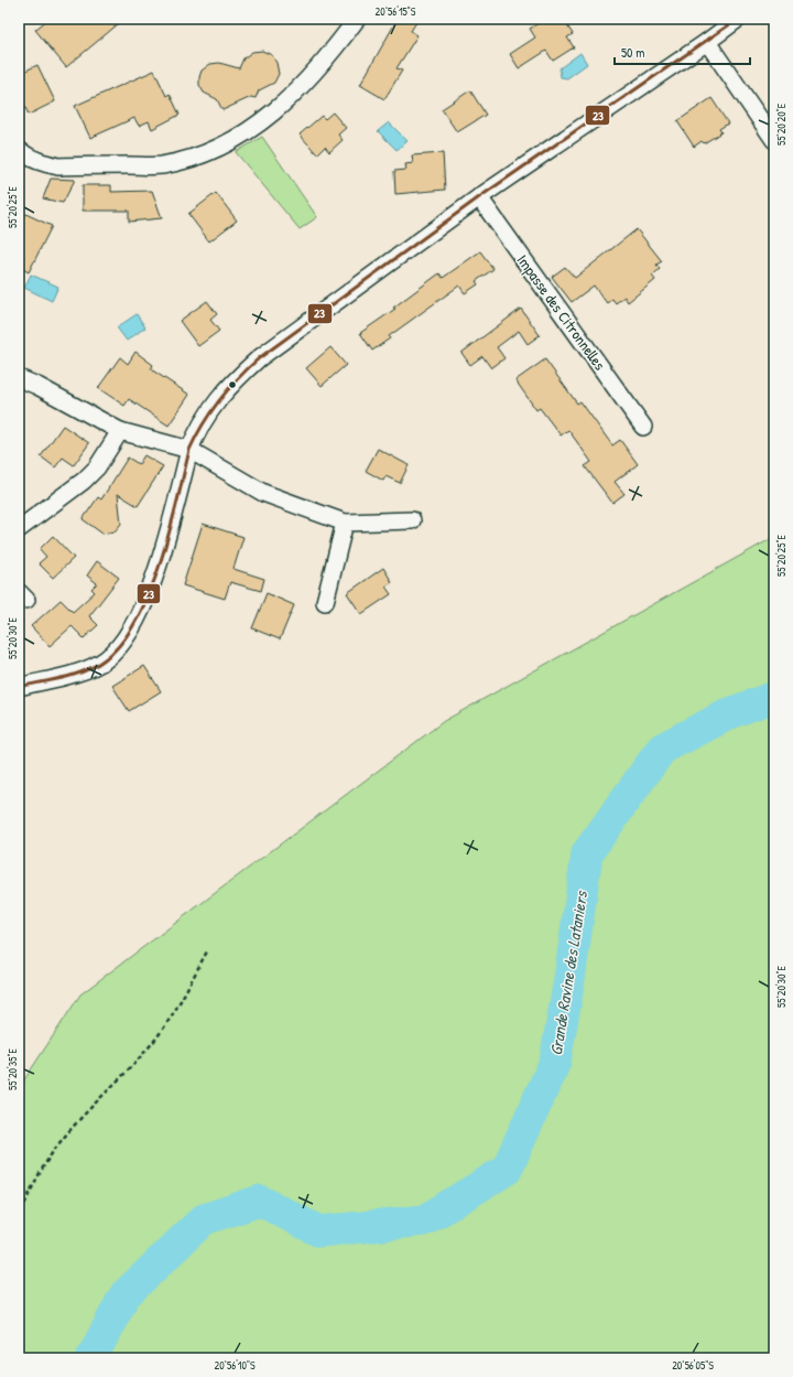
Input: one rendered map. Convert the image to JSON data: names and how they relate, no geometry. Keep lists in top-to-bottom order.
{
  "streets": {
    "street": ["Impasse des Citronnelles"]
  },
  "water": ["Grande Ravine des Lataniers"],
  "lines": ["transit line 23"],
  "scale_bar": "50 m",
  "coordinates": [
    "20°56'15\"S",
    "55°20'20\"E",
    "55°20'25\"E",
    "55°20'30\"E",
    "55°20'35\"E",
    "20°56'10\"S",
    "20°56'05\"S"
  ]
}
